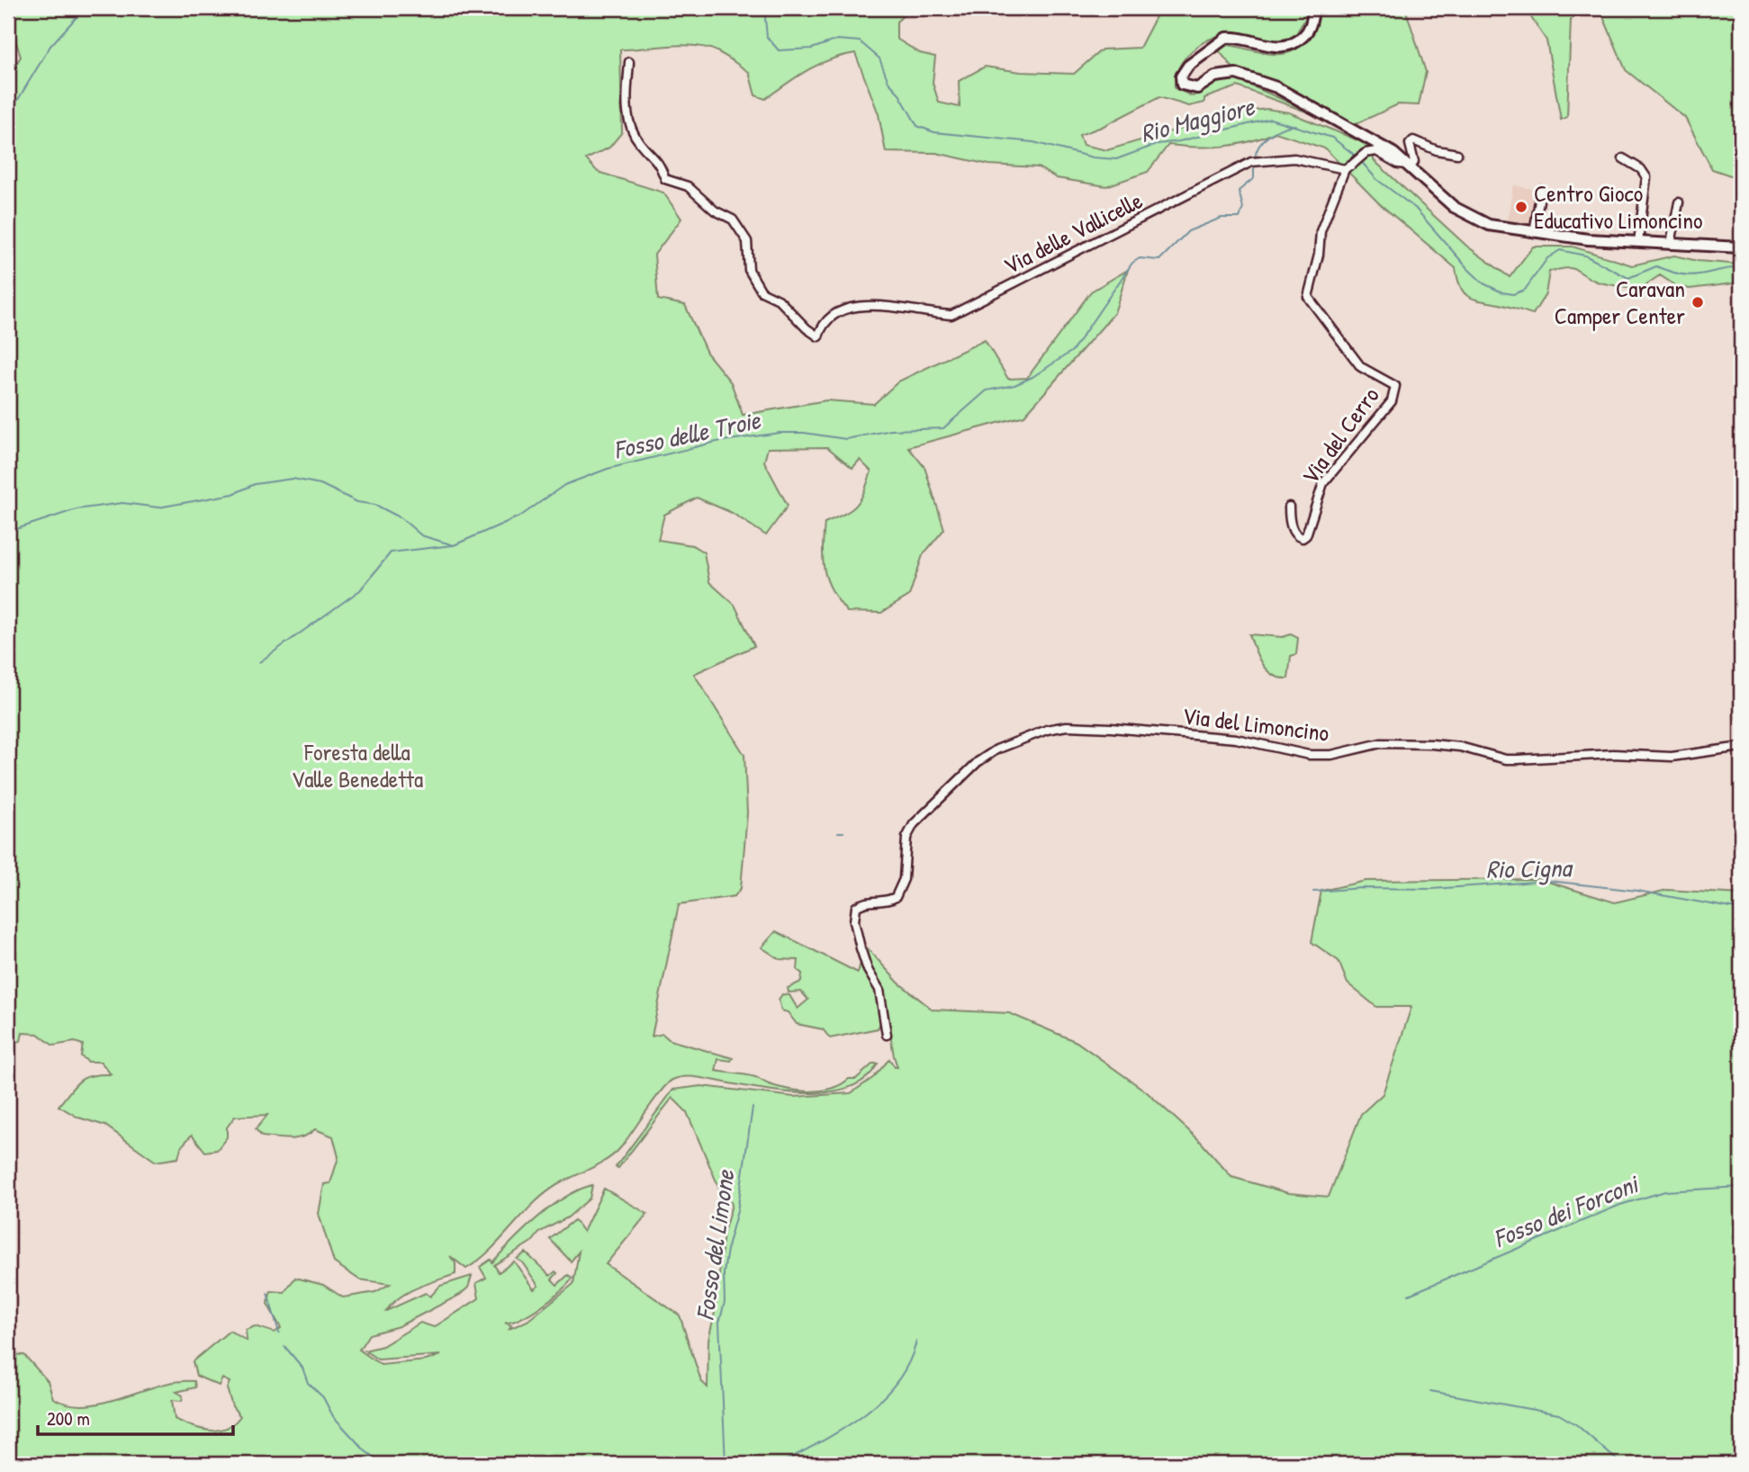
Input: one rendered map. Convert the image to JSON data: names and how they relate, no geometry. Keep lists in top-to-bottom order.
{
  "streets": {
    "street": ["Via delle Vallicelle", "Via del Cerro", "Via del Limoncino"]
  },
  "crossings": [
    ["Via delle Vallicelle", "Via del Cerro"]
  ],
  "water": [
    "Rio Maggiore",
    "Fosso delle Troie",
    "Rio Cigna",
    "Fosso dei Forconi",
    "Fosso del Limone"
  ],
  "parks": ["Foresta della Valle Benedetta"],
  "places": ["Centro Gioco Educativo Limoncino", "Caravan Camper Center"],
  "scale_bar": "200 m"
}
